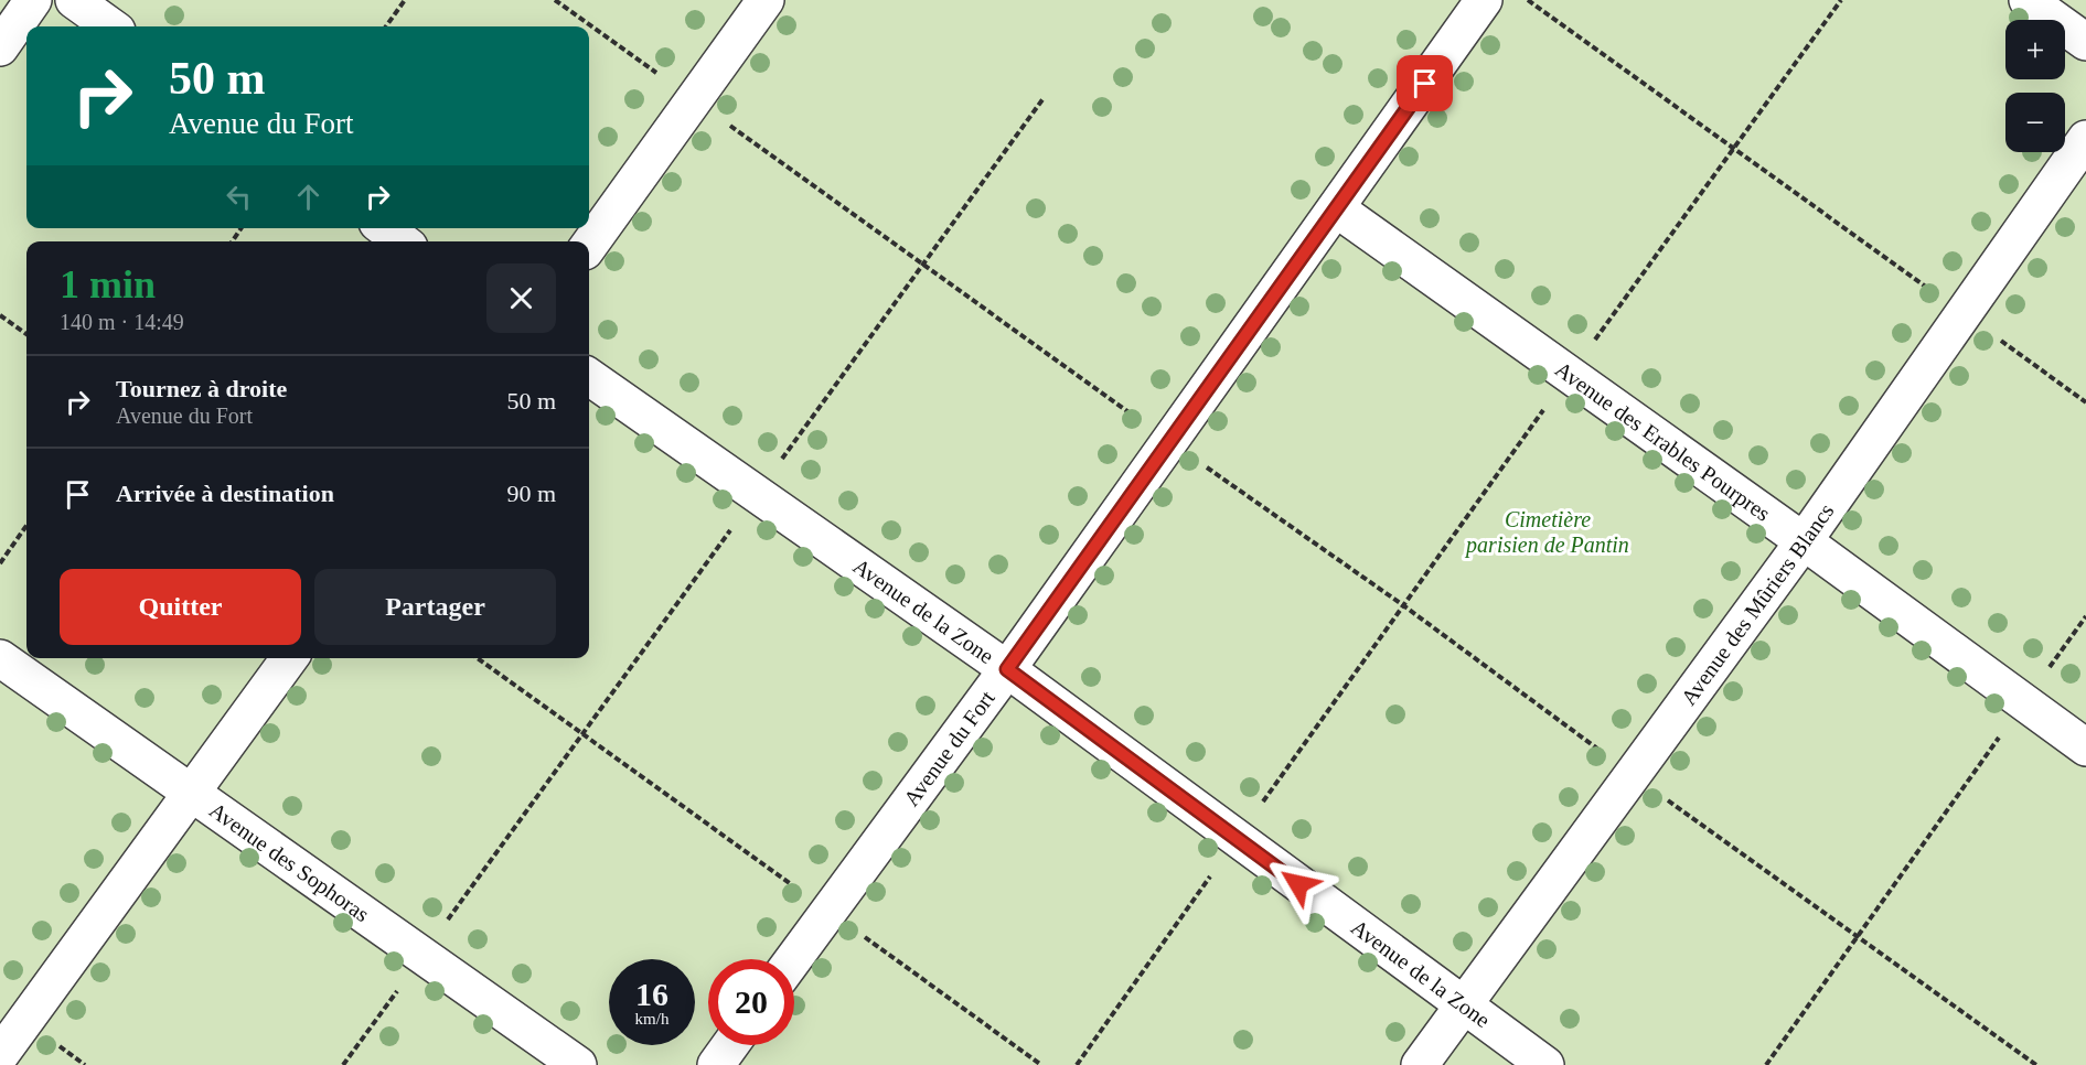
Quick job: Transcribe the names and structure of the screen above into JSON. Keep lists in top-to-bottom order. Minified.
{"streets":{"lane":["Avenue des Erables Pourpres","Avenue des Mûriers Blancs","Avenue de la Zone","Avenue du Fort","Avenue des Sophoras"]},"crossings":[["Avenue des Erables Pourpres","Avenue des Mûriers Blancs"],["Avenue des Erables Pourpres","Avenue du Fort"],["Avenue des Mûriers Blancs","Avenue de la Zone"],["Avenue de la Zone","Avenue du Fort"]],"parks":["Cimetière parisien de Pantin"],"page":{"map_buttons":["+","−"],"turn":["50 m","Avenue du Fort"],"heading":["1 min","140 m · 14:49"],"list":[{"name":"Tournez à droite","note":"Avenue du Fort","value":"50 m"},{"name":"Arrivée à destination","value":"90 m"}],"buttons":["Quitter","Partager"],"speed":"16 km/h","limit":"20"}}
